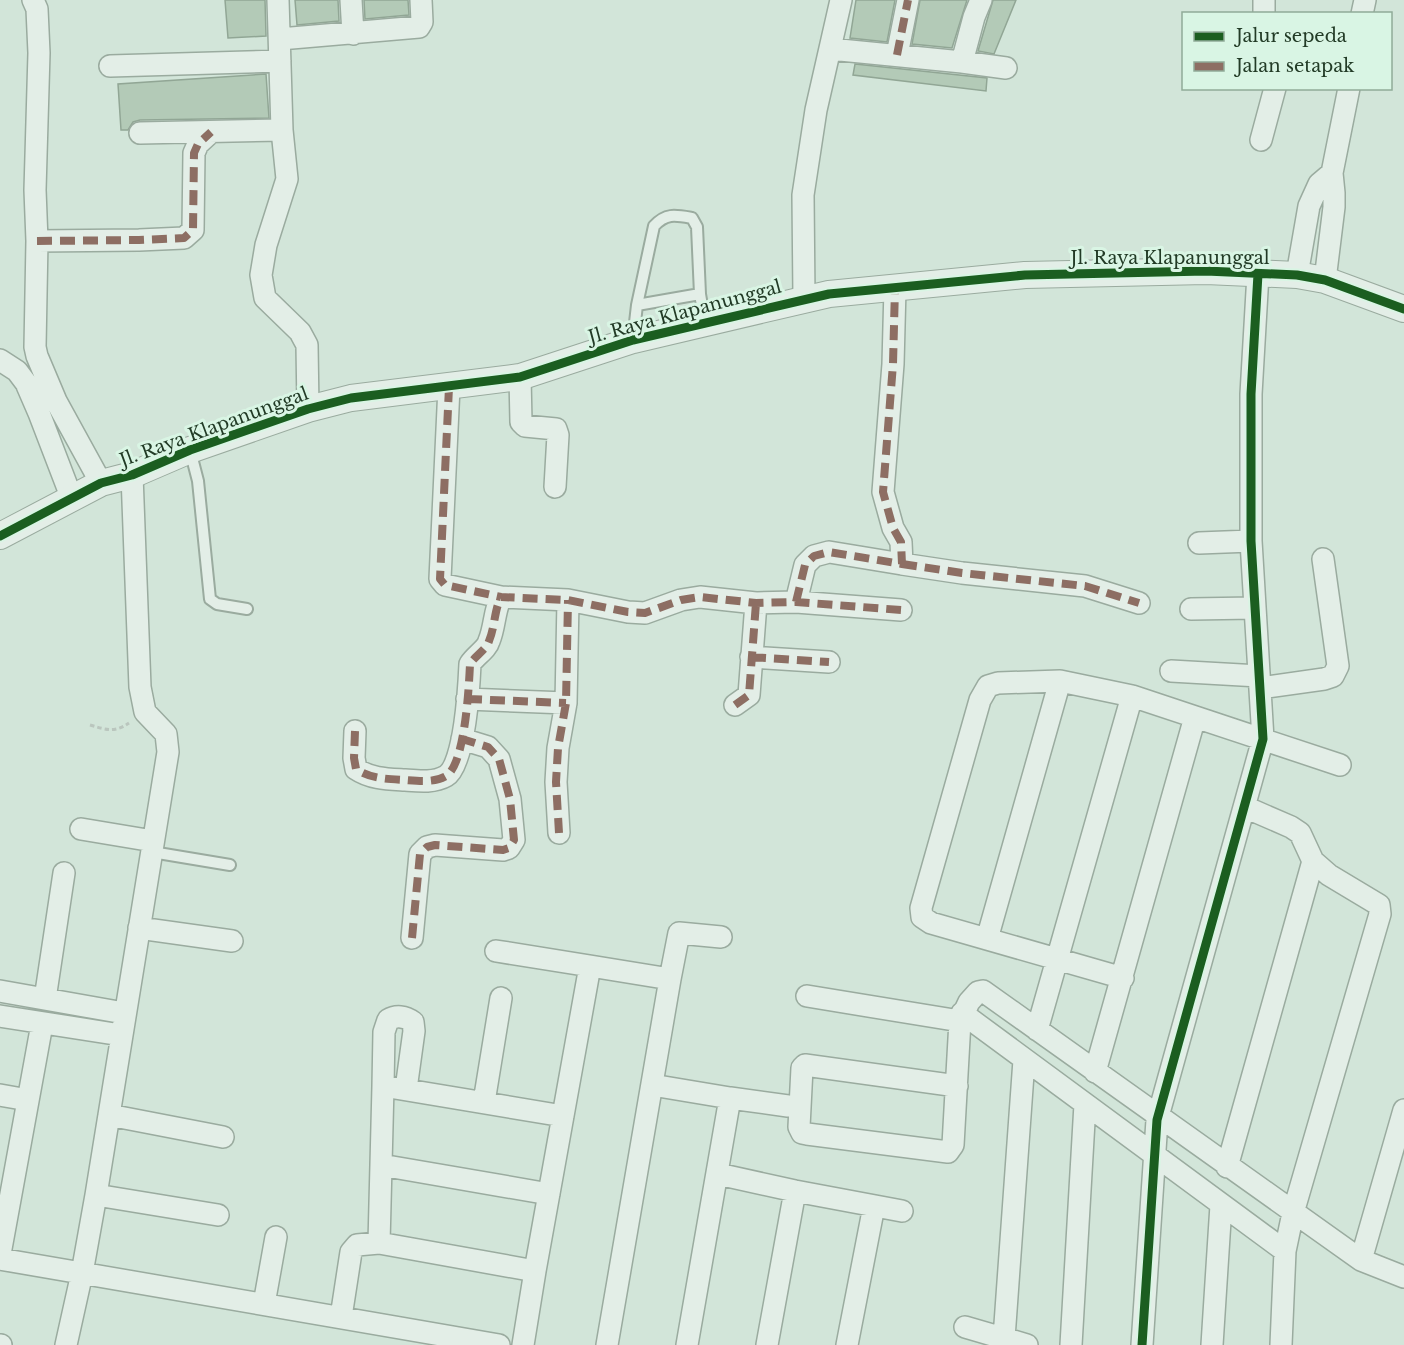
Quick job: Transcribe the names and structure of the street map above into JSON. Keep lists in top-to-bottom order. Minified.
{"streets":{"street":["Jl. Raya Klapanunggal"]},"legend":["Jalur sepeda","Jalan setapak"]}
